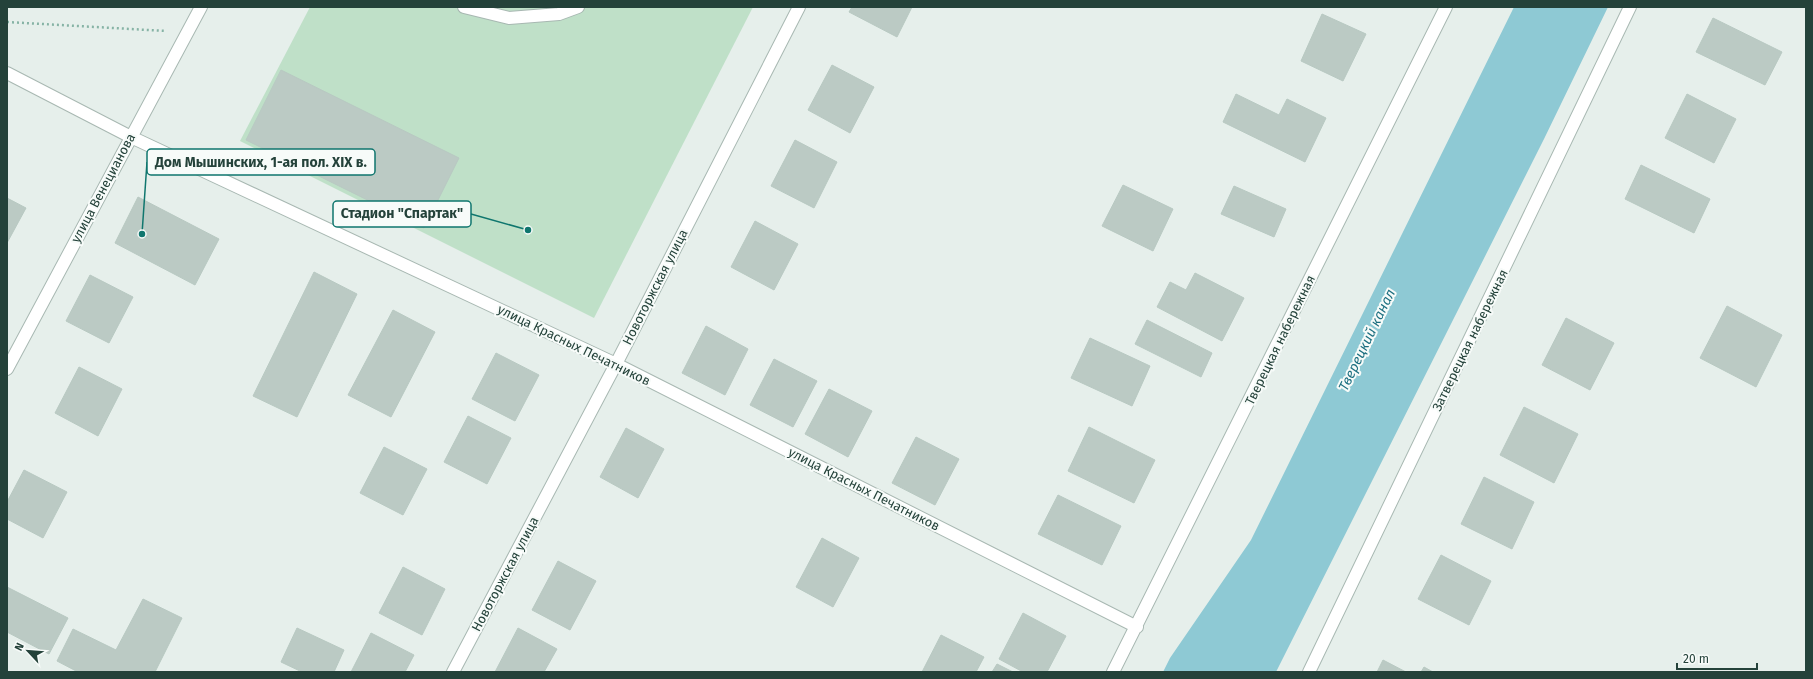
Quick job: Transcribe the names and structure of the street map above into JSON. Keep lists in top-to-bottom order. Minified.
{"streets":{"street":["улица Венецианова","Новоторжская улица","Тверецкая набережная","Затверецкая набережная","улица Красных Печатников"]},"crossings":[["улица Венецианова","улица Красных Печатников"],["Новоторжская улица","улица Красных Печатников"],["Тверецкая набережная","улица Красных Печатников"]],"water":["Тверецкий канал"],"places":["Стадион \"Спартак\"","Дом Мышинских, 1-ая пол. XIX в."],"scale_bar":"20 m","north":"top left"}
